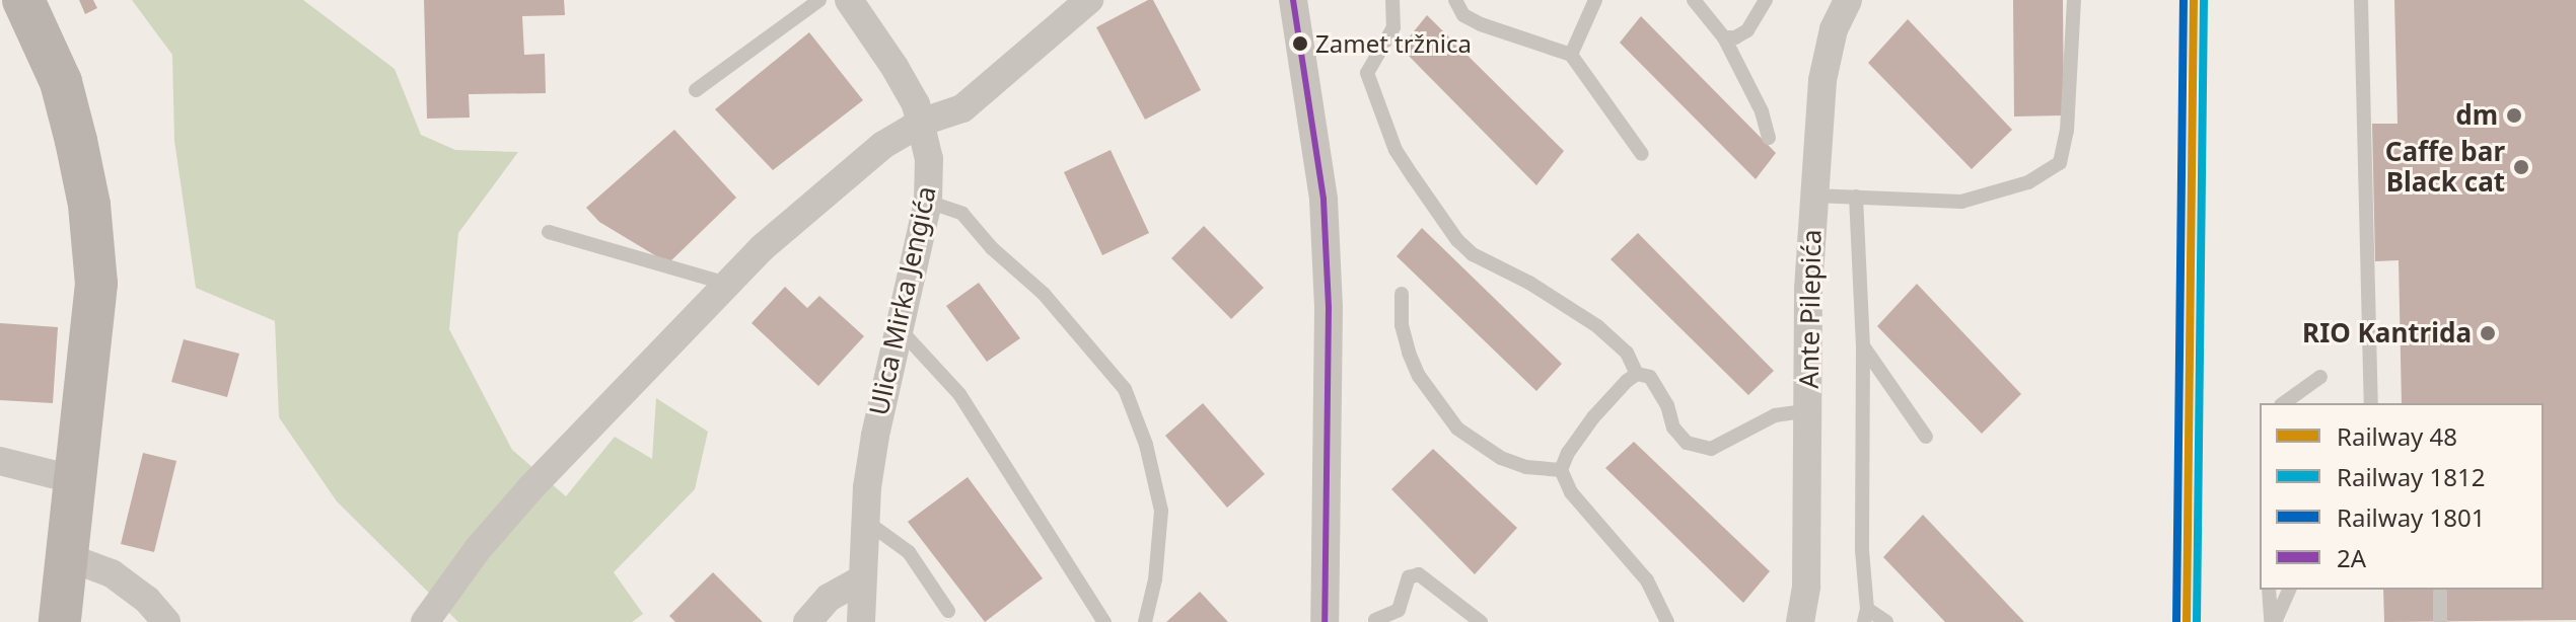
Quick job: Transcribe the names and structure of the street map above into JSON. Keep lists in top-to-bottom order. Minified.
{"streets":{"street":["Ulica Mirka Jengića","Ante Pilepića"]},"places":["Zamet tržnica","dm","Caffe bar Black cat","RIO Kantrida"],"lines":["rail line 48","rail line 1812","rail line 1801","transit line 2A"],"legend":["Railway 48","Railway 1812","Railway 1801","2A"]}
